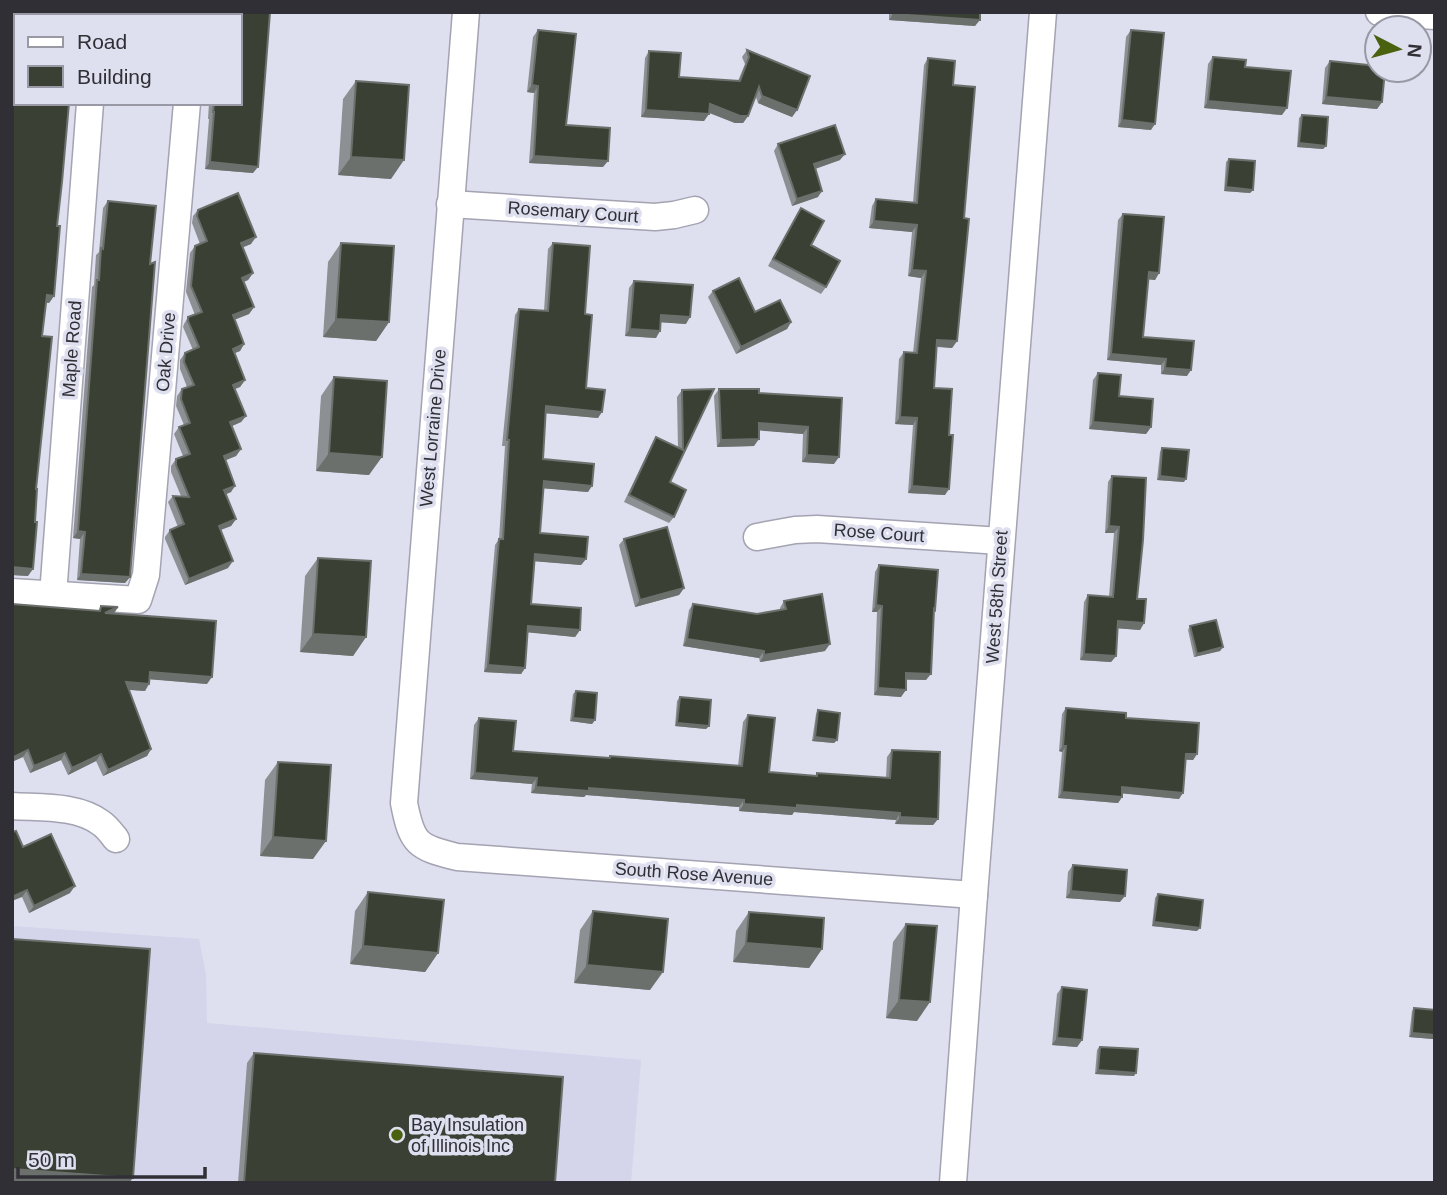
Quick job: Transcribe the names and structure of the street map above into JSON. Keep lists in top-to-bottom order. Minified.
{"streets":{"street":["Rosemary Court","Maple Road","Oak Drive","West Lorraine Drive","Rose Court","West 58th Street","South Rose Avenue"]},"crossings":[["Rosemary Court","West Lorraine Drive"],["Maple Road","Oak Drive"],["West Lorraine Drive","South Rose Avenue"],["Rose Court","West 58th Street"],["West 58th Street","South Rose Avenue"]],"places":["Bay Insulation of Illinois Inc"],"legend":["Road","Building"],"scale_bar":"50 m","north":"right"}
